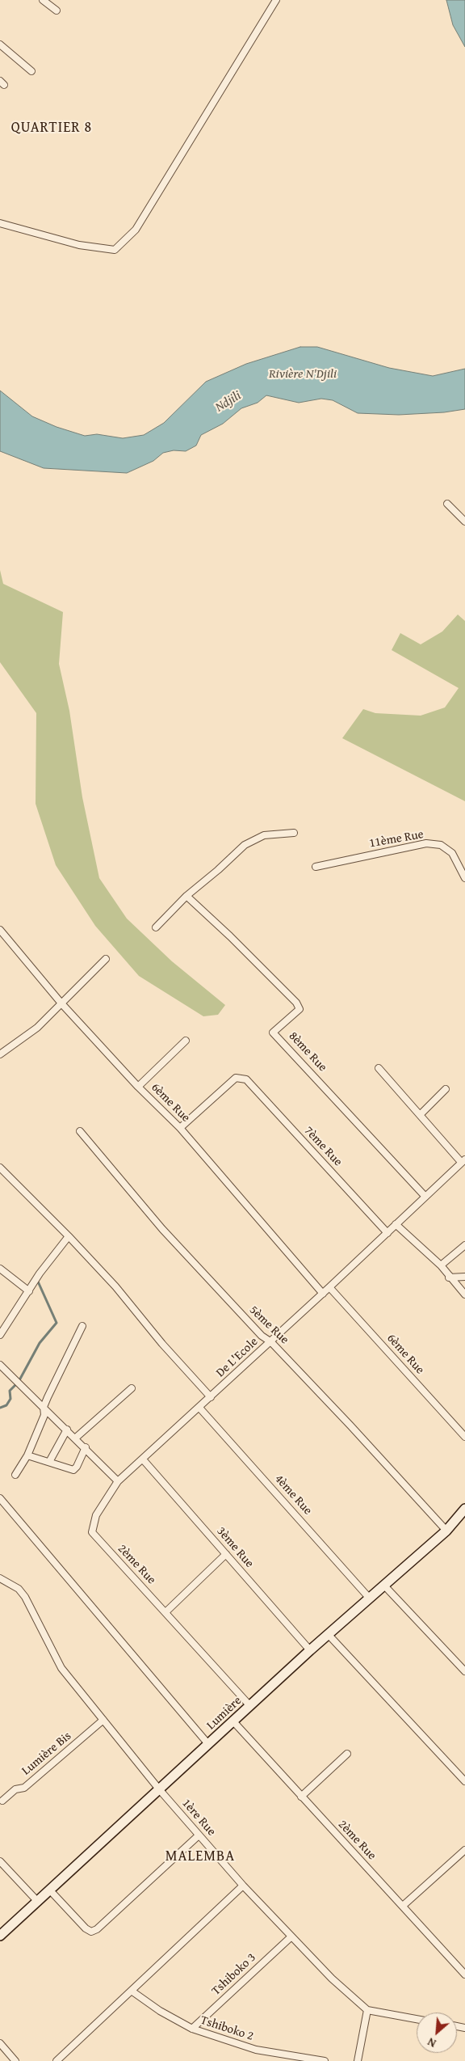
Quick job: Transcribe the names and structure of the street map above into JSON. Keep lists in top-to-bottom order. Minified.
{"streets":{"street":["11ème Rue","8ème Rue","6ème Rue","7ème Rue","5ème Rue","De L'Ecole","4ème Rue","3ème Rue","2ème Rue","Lumière","Lumière Bis","1ère Rue","Tshiboko 3","Tshiboko 2"]},"crossings":[["8ème Rue","De L'Ecole"],["6ème Rue","7ème Rue"],["6ème Rue","De L'Ecole"],["7ème Rue","De L'Ecole"],["5ème Rue","De L'Ecole"],["5ème Rue","Lumière"],["De L'Ecole","4ème Rue"],["De L'Ecole","3ème Rue"],["De L'Ecole","2ème Rue"],["4ème Rue","Lumière"],["3ème Rue","Lumière"],["2ème Rue","Lumière"],["Lumière","1ère Rue"],["Lumière Bis","1ère Rue"],["1ère Rue","Tshiboko 3"],["Tshiboko 3","Tshiboko 2"]],"districts":["QUARTIER 8","MALEMBA"],"water":["Rivière N'Djili","Ndjili"],"north":"bottom left"}
